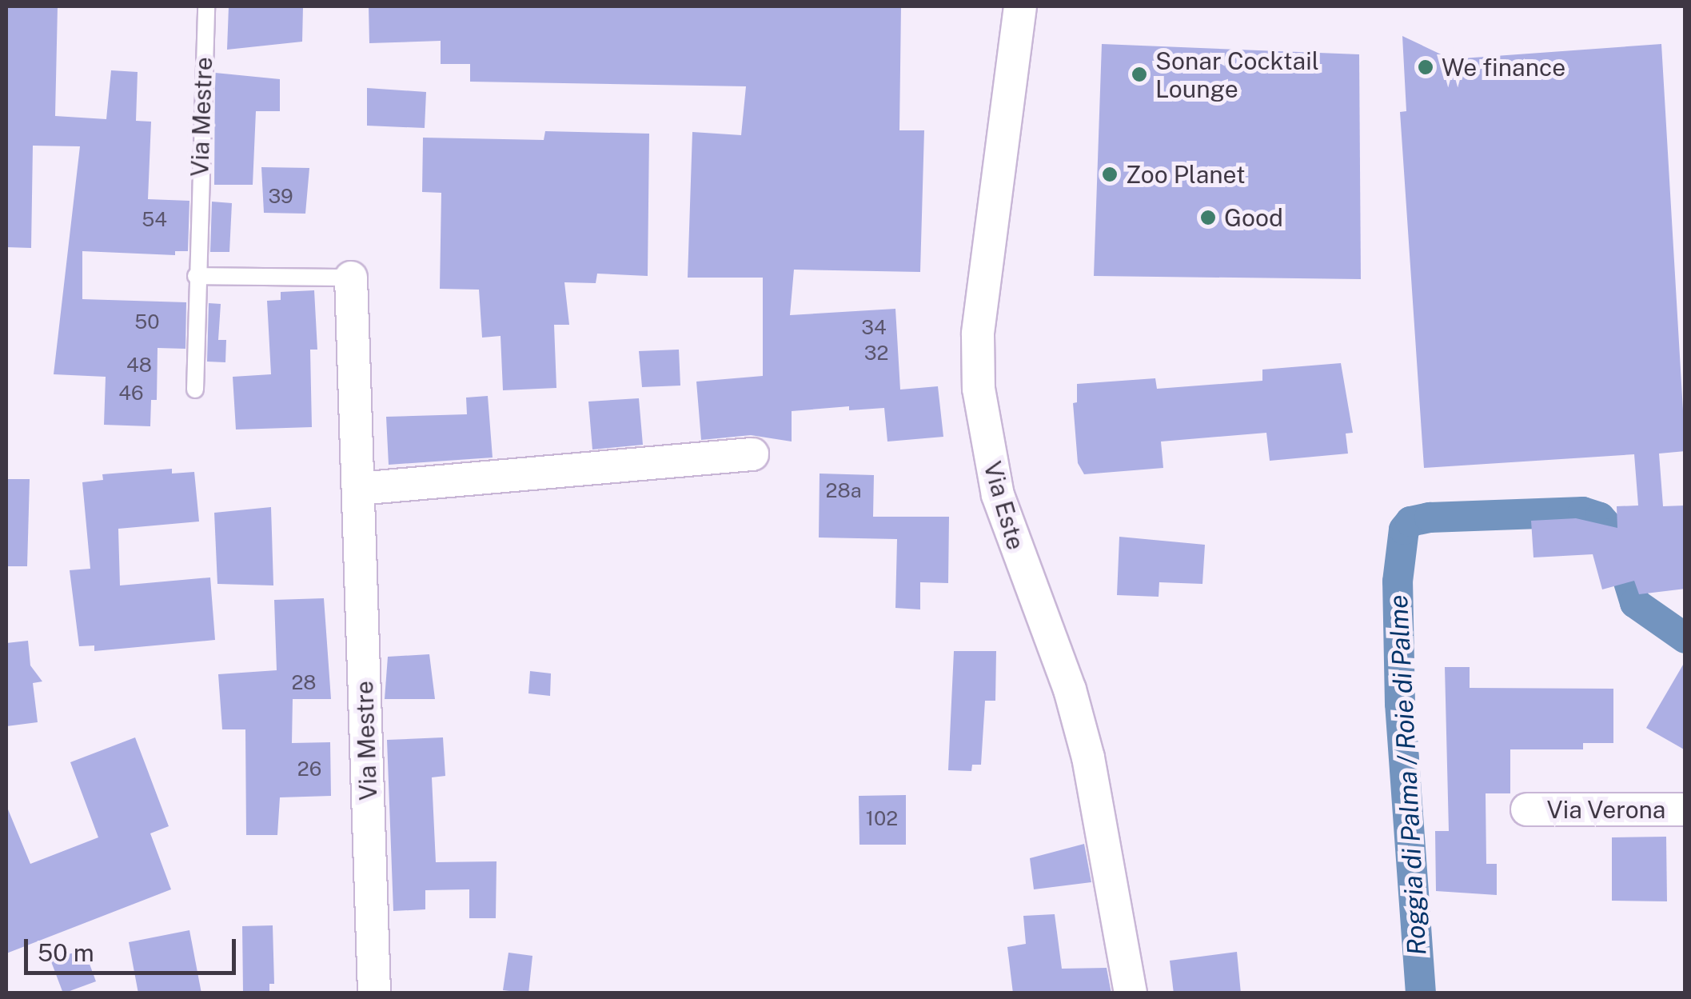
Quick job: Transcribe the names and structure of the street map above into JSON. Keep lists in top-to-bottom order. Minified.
{"streets":{"street":["Via Mestre","Via Este","Via Verona"]},"water":["Roggia di Palma / Roie di Palme"],"places":["We finance","Sonar Cocktail Lounge","Zoo Planet","Good"],"house_numbers":["39","54","50","34","32","48","46","28a","28","26","102"],"scale_bar":"50 m"}
